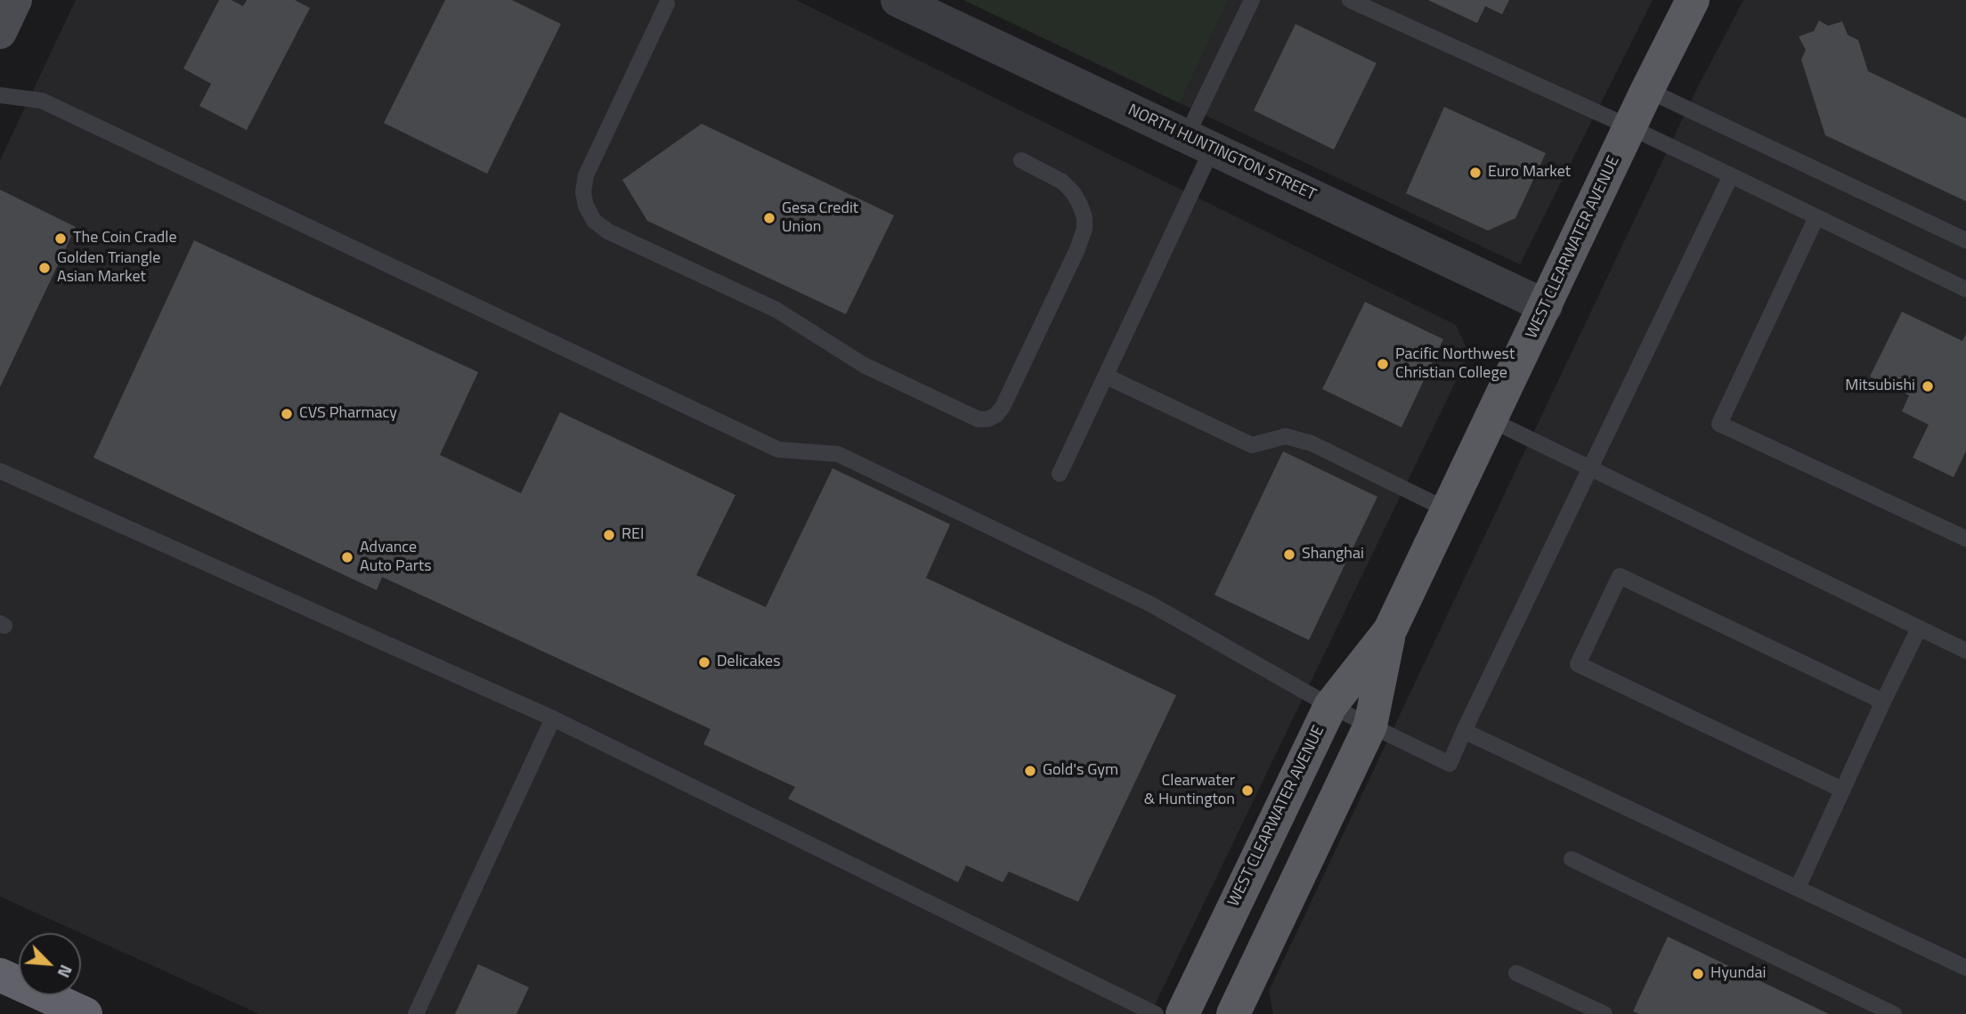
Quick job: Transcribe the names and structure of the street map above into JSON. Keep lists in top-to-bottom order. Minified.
{"streets":{"main road":["WEST CLEARWATER AVENUE"],"street":["NORTH HUNTINGTON STREET"]},"crossings":[["NORTH HUNTINGTON STREET","WEST CLEARWATER AVENUE"]],"places":["Euro Market","Gesa Credit Union","The Coin Cradle","Golden Triangle Asian Market","Pacific Northwest Christian College","Mitsubishi","CVS Pharmacy","REI","Shanghai","Advance Auto Parts","Delicakes","Gold's Gym","Clearwater & Huntington","Hyundai"],"north":"bottom right"}
